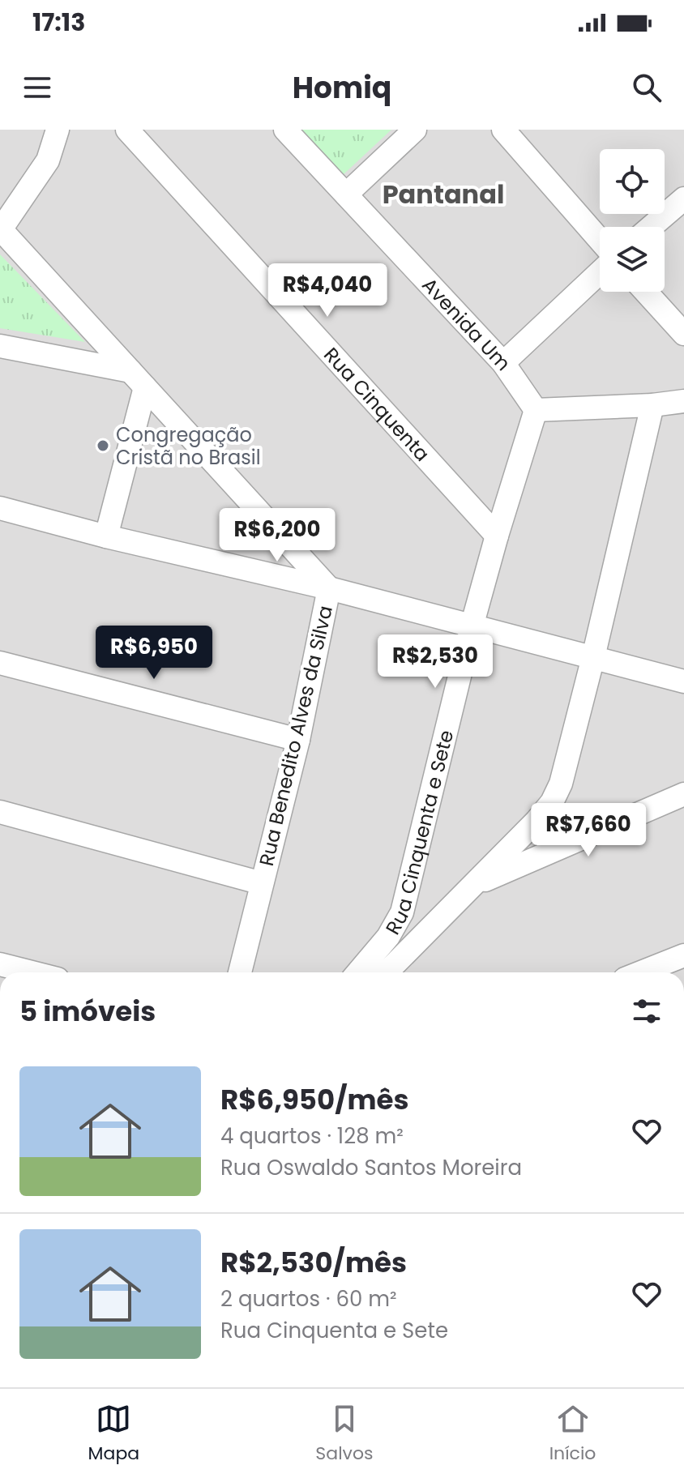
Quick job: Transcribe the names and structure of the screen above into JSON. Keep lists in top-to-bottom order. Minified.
{"streets":{"street":["Avenida Um","Rua Cinquenta","Rua Benedito Alves da Silva","Rua Cinquenta e Sete"]},"crossings":[["Avenida Um","Rua Cinquenta e Sete"],["Rua Cinquenta","Rua Cinquenta e Sete"]],"districts":["Pantanal"],"places":["Congregação Cristã no Brasil"],"page":{"status":"17:13","header":"Homiq","price":["R$4,040","R$6,200","R$6,950","R$2,530","R$7,660"],"heading":"5 imóveis","list":[{"name":"R$6,950/mês","note":"4 quartos · 128 m² · Rua Oswaldo Santos Moreira"},{"name":"R$2,530/mês","note":"2 quartos · 60 m² · Rua Cinquenta e Sete"}],"tabs":["Mapa","Salvos","Início"]}}
